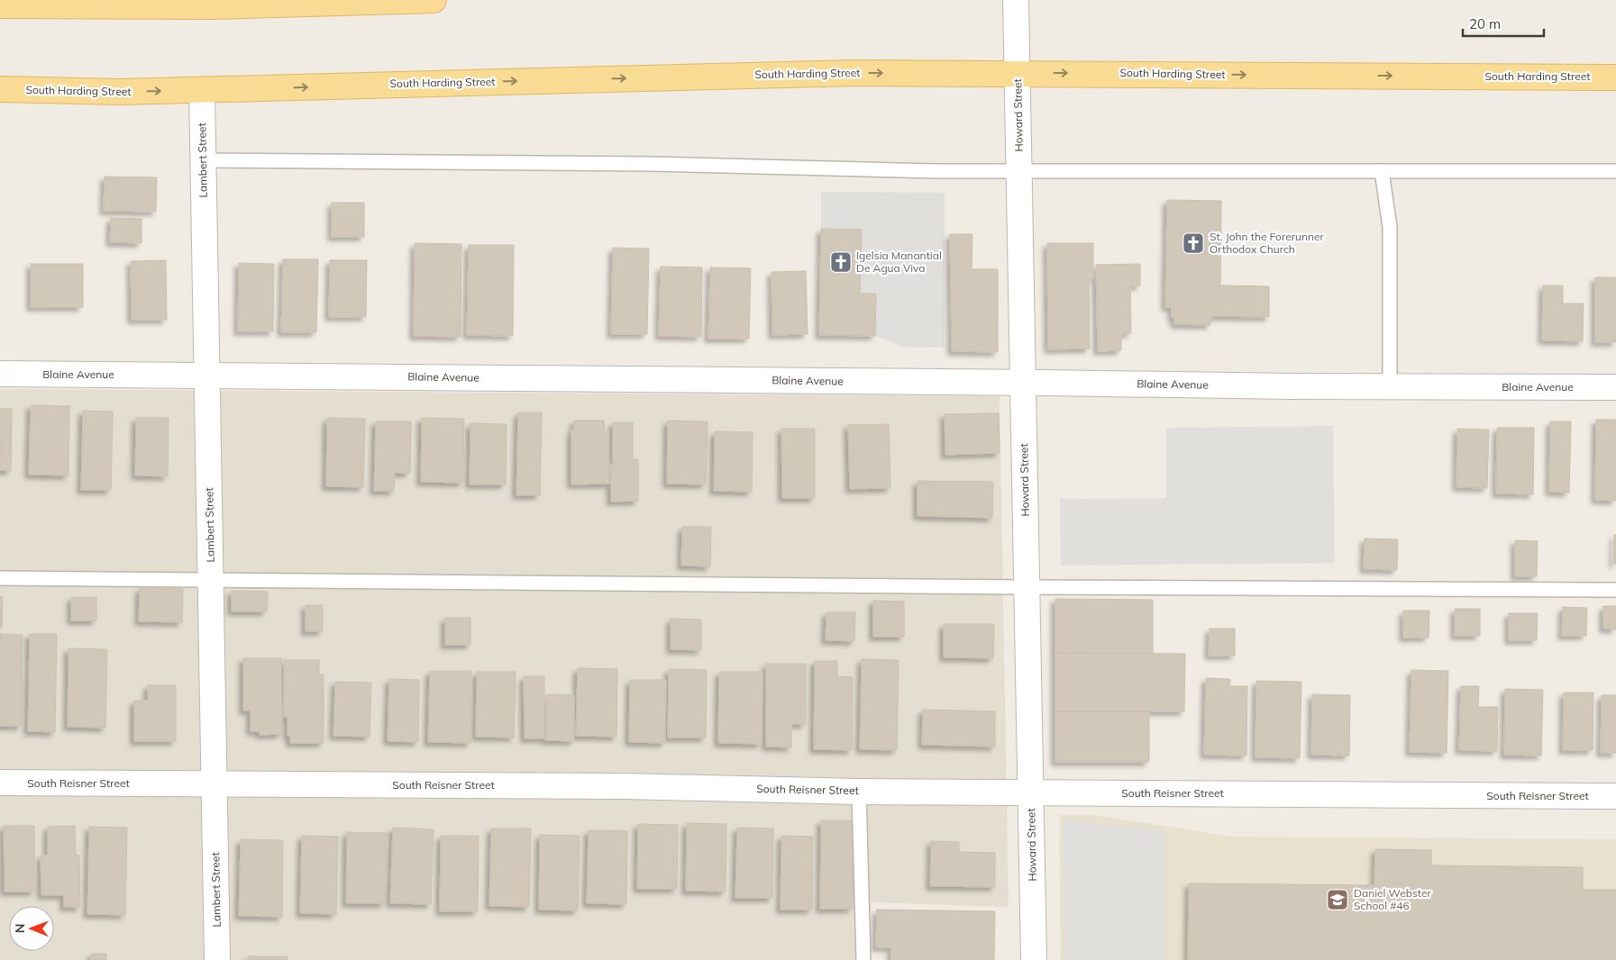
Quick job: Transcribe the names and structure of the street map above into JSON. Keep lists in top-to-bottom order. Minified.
{"streets":{"main road":["South Harding Street"],"street":["Howard Street","Lambert Street","Blaine Avenue","South Reisner Street"]},"crossings":[["South Harding Street","Howard Street"],["South Harding Street","Lambert Street"],["Howard Street","Blaine Avenue"],["Howard Street","South Reisner Street"],["Lambert Street","Blaine Avenue"],["Lambert Street","South Reisner Street"]],"one_way":["South Harding Street"],"places":{"church":["St. John the Forerunner Orthodox Church","Igelsia Manantial De Agua Viva"],"school or university":["Daniel Webster School #46"]},"scale_bar":"20 m","north":"left"}
